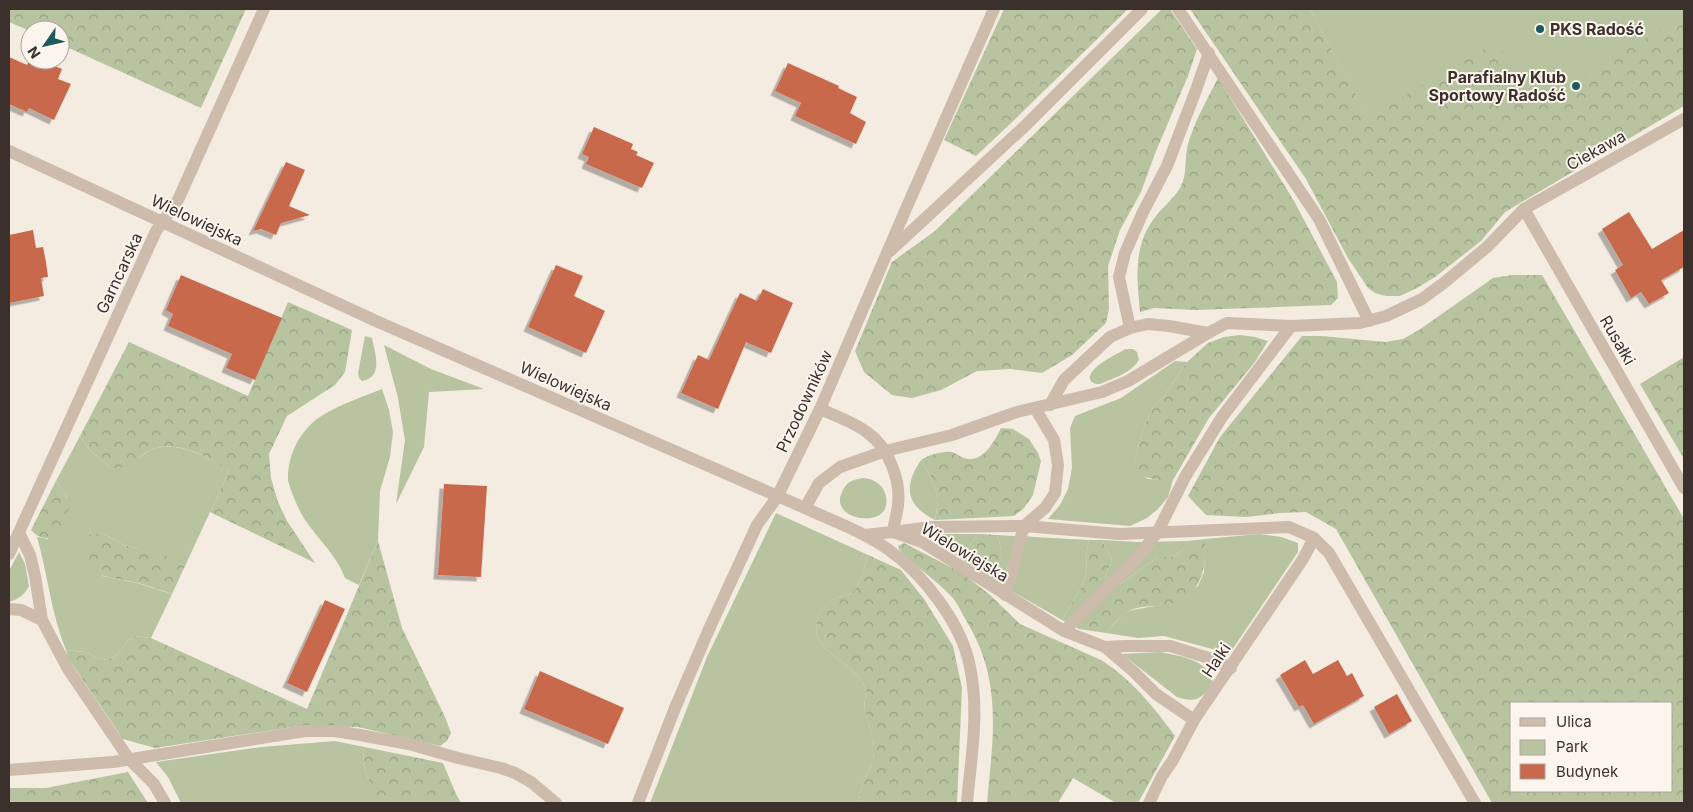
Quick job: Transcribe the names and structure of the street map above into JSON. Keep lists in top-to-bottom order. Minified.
{"streets":{"street":["Ciekawa","Wielowiejska","Garncarska","Rusałki","Przodowników","Halki"]},"crossings":[["Ciekawa","Wielowiejska"],["Ciekawa","Rusałki"],["Wielowiejska","Garncarska"],["Wielowiejska","Przodowników"],["Wielowiejska","Halki"]],"places":["PKS Radość","Parafialny Klub Sportowy Radość"],"legend":["Ulica","Park","Budynek"],"north":"bottom left"}
